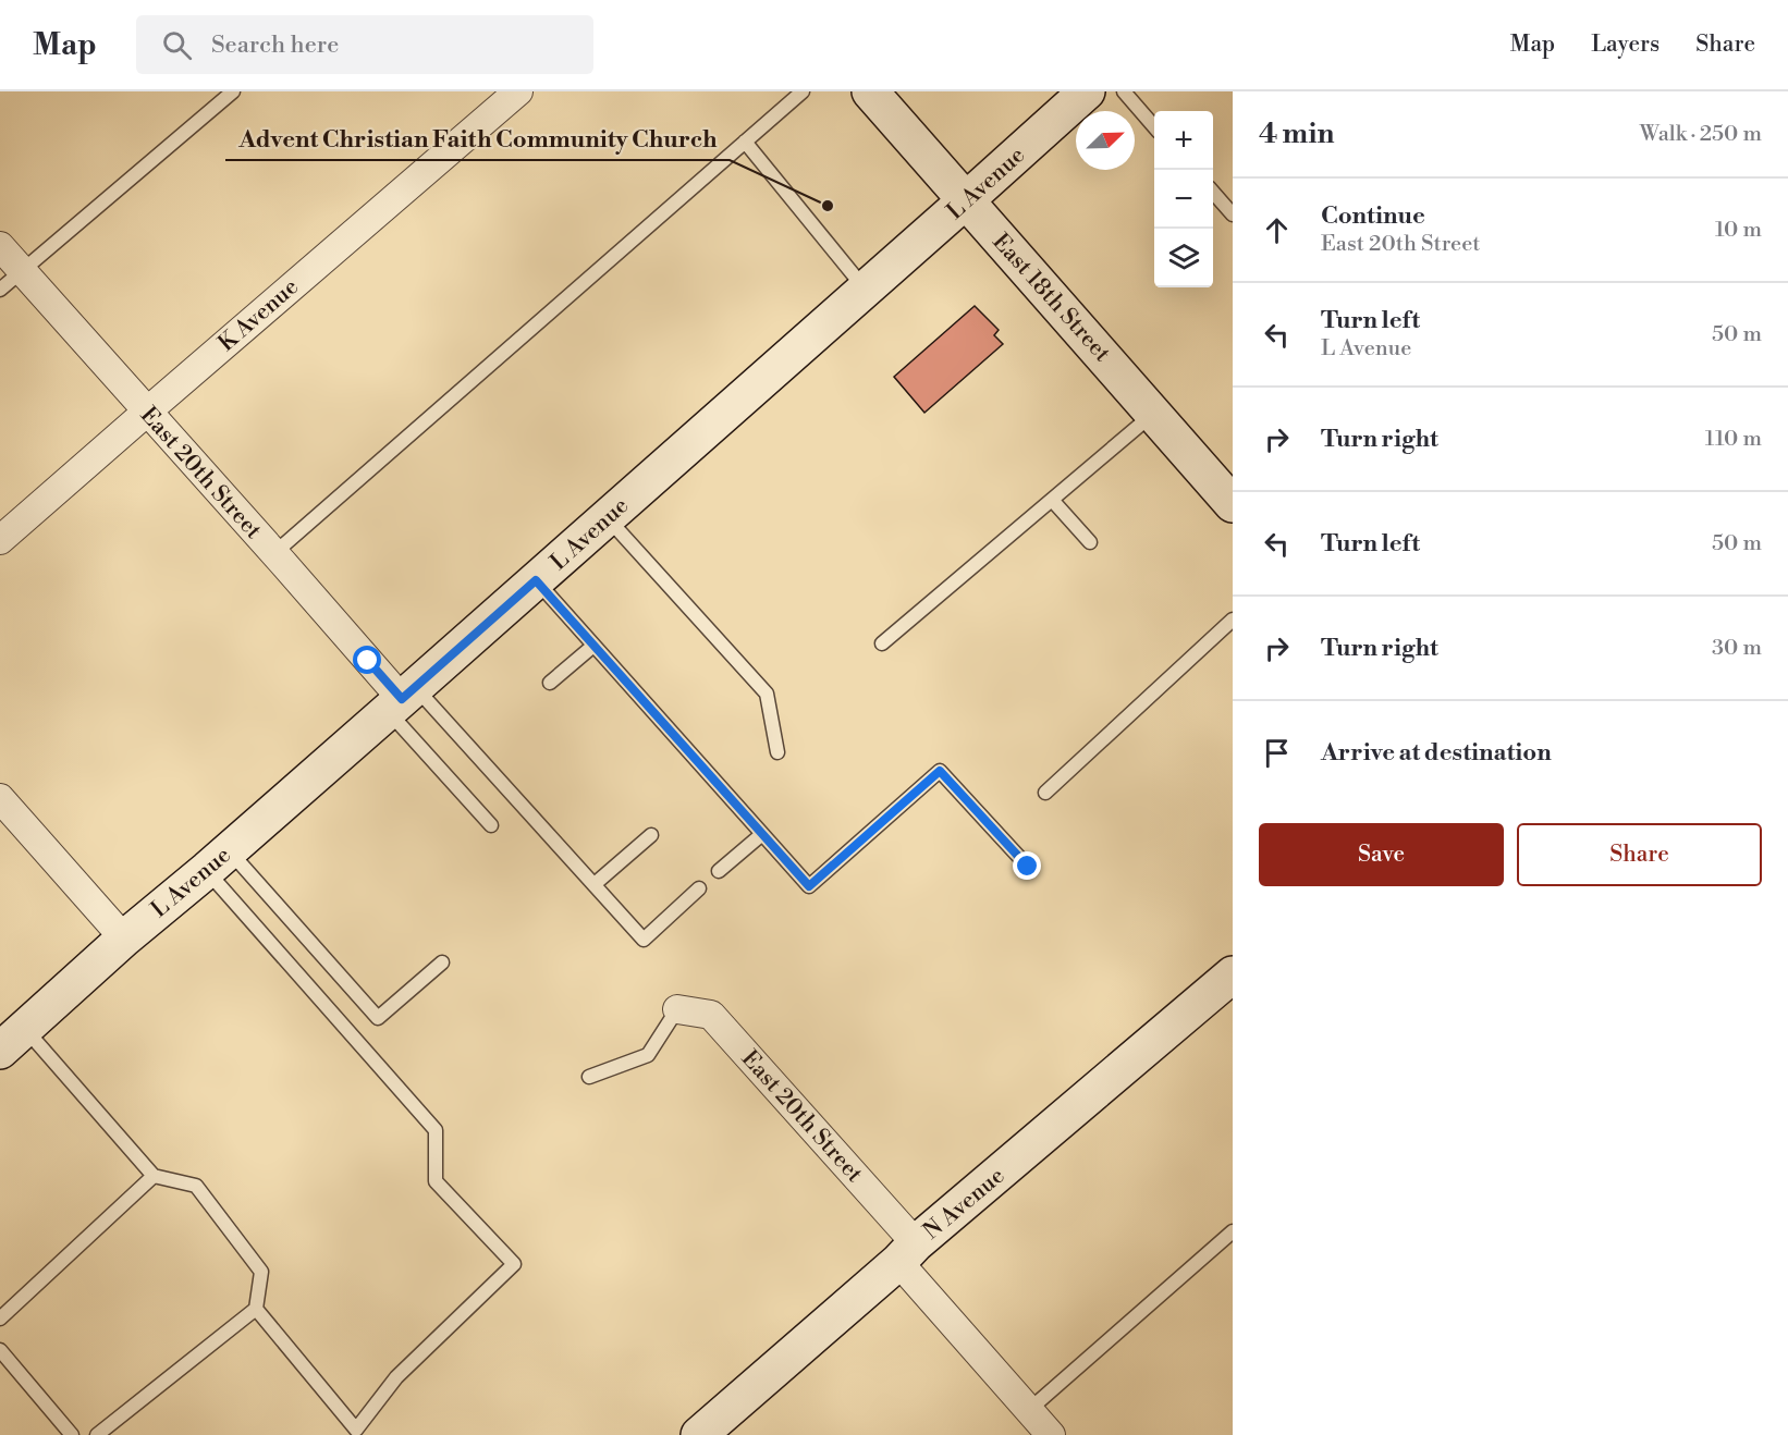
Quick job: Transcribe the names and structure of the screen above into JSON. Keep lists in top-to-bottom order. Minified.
{"streets":{"street":["L Avenue","East 18th Street","K Avenue","East 20th Street","N Avenue"]},"crossings":[["L Avenue","East 18th Street"],["L Avenue","East 20th Street"],["K Avenue","East 20th Street"],["East 20th Street","N Avenue"]],"places":["Advent Christian Faith Community Church"],"north":"top right","page":{"header":"Map","search":"Search here","nav":["Map","Layers","Share"],"heading":["4 min","Walk · 250 m"],"map_buttons":["+","−"],"list":[["Continue","East 20th Street","10 m"],["Turn left","L Avenue","50 m"],["Turn right","110 m"],["Turn left","50 m"],["Turn right","30 m"],"Arrive at destination"],"buttons":["Save","Share"]}}
